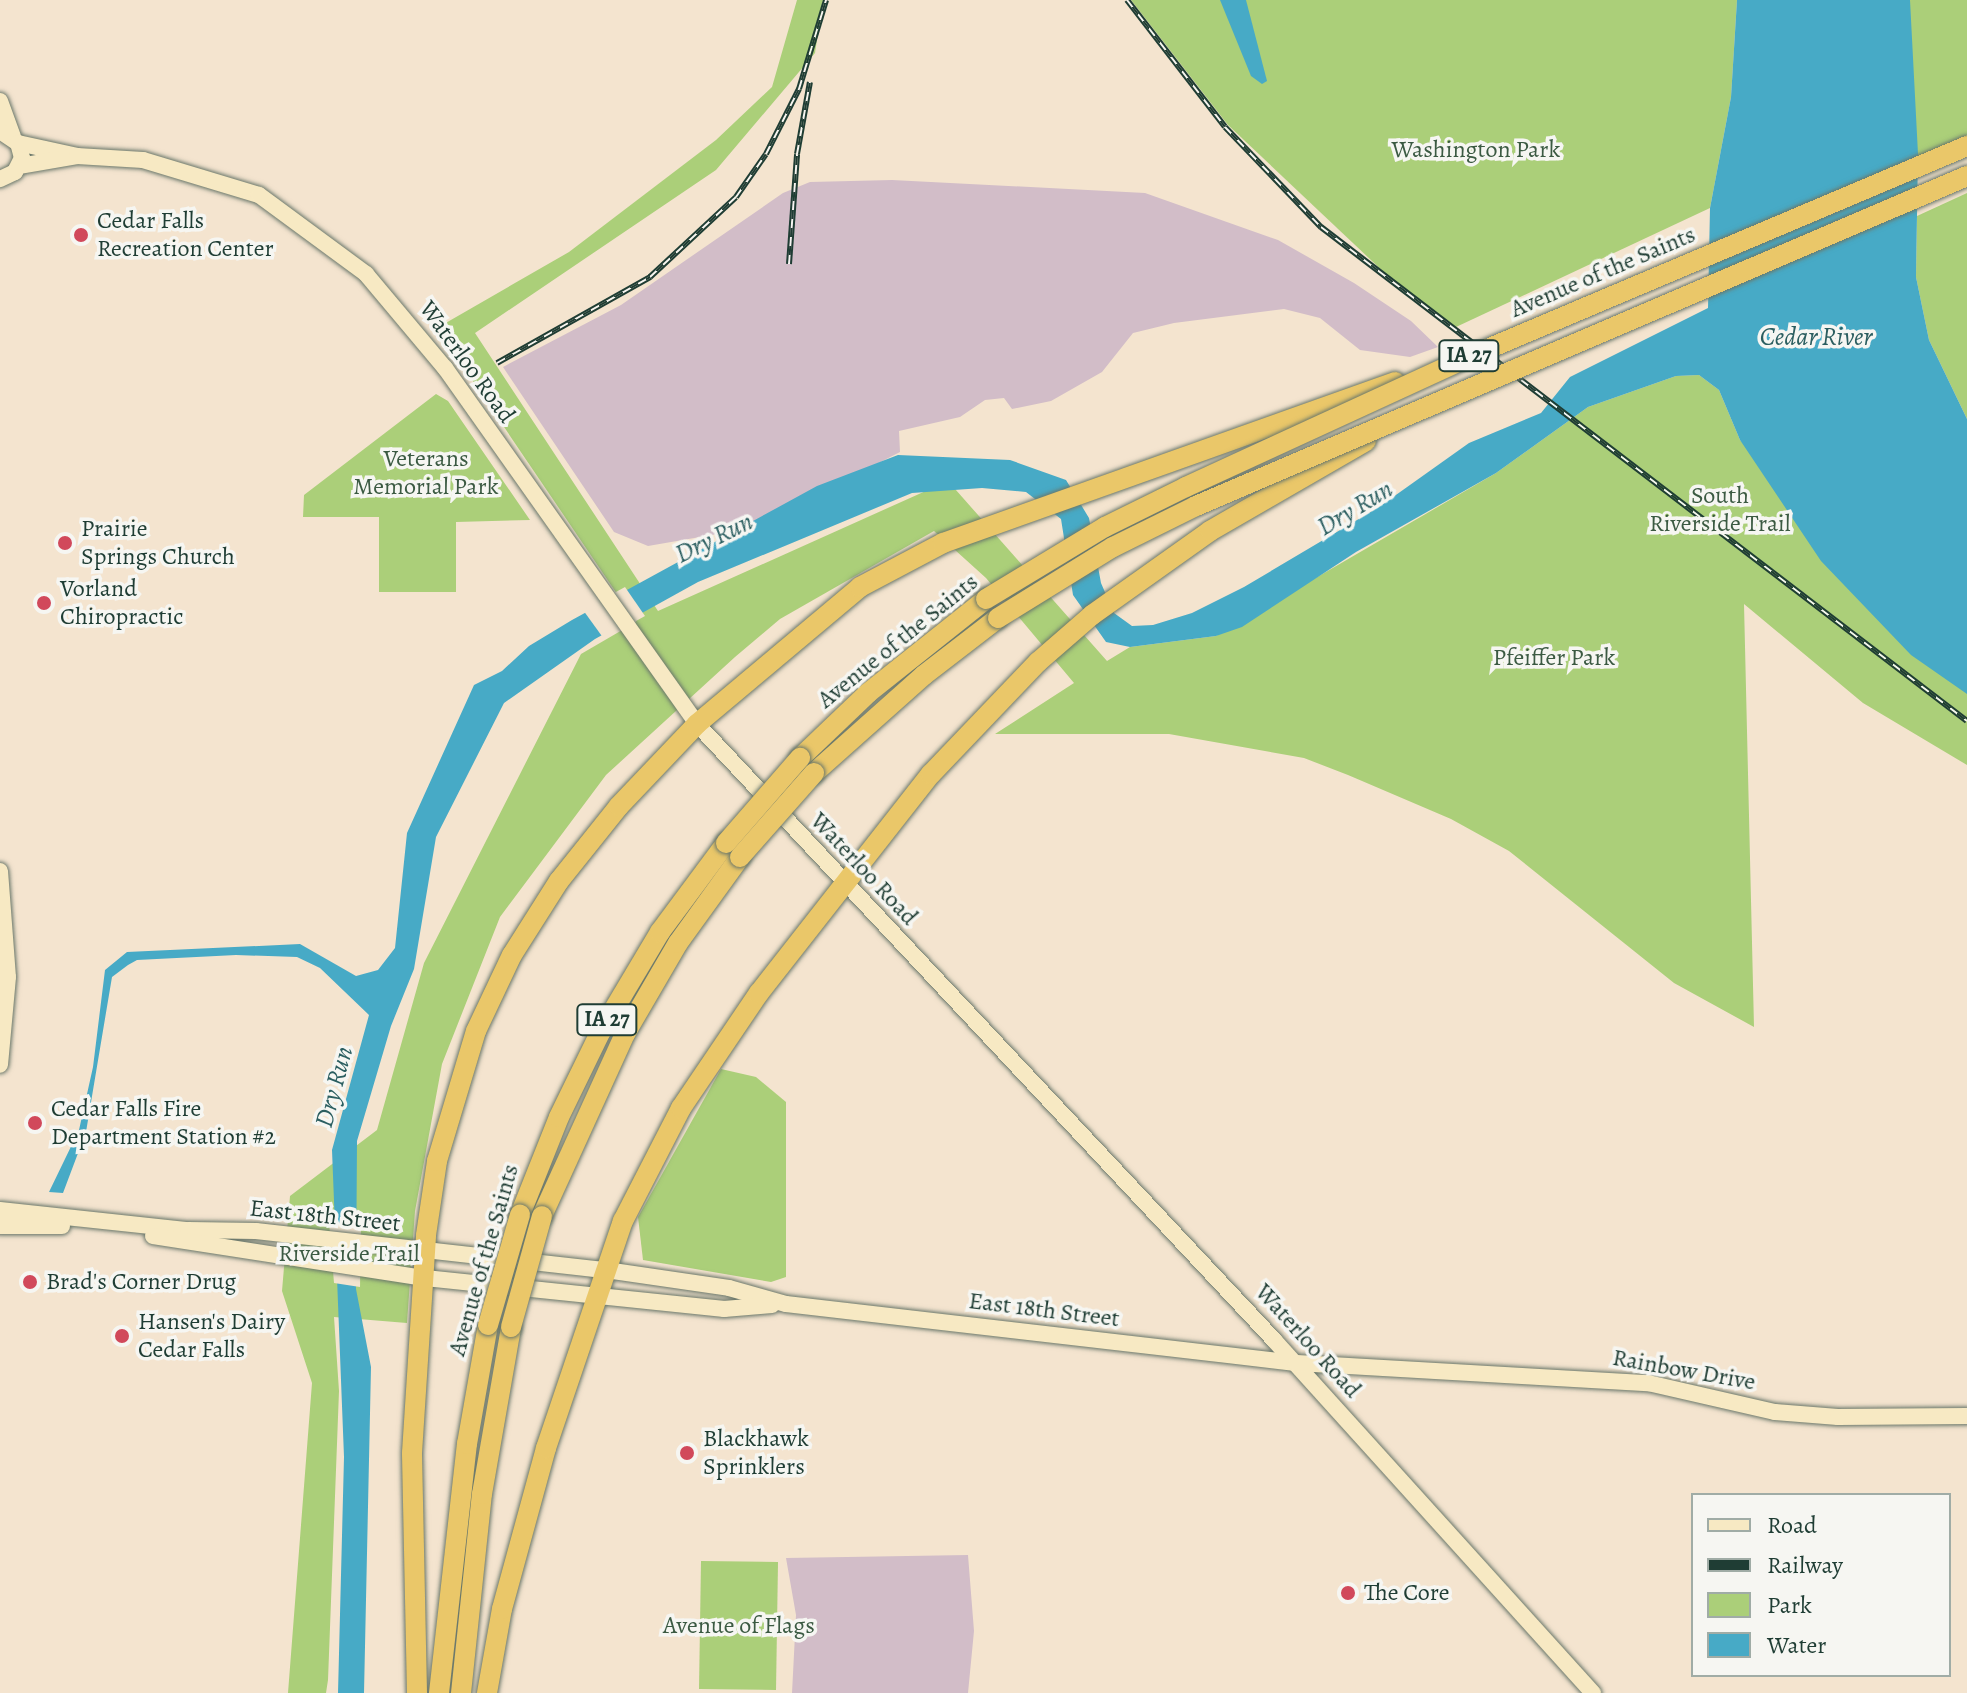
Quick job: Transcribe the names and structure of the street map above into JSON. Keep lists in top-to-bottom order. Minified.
{"streets":{"highway":["Avenue of the Saints","IA 27"],"main road":["Waterloo Road","East 18th Street","Rainbow Drive"]},"crossings":[["Waterloo Road","East 18th Street"],["Waterloo Road","Rainbow Drive"],["East 18th Street","Rainbow Drive"]],"water":["Cedar River","Dry Run"],"parks":["Washington Park","Veterans Memorial Park","South Riverside Trail","Pfeiffer Park","Riverside Trail","Avenue of Flags"],"places":["Cedar Falls Recreation Center","Prairie Springs Church","Vorland Chiropractic","Cedar Falls Fire Department Station #2","Brad's Corner Drug","Hansen's Dairy Cedar Falls","Blackhawk Sprinklers","The Core"],"legend":["Road","Railway","Park","Water"]}
